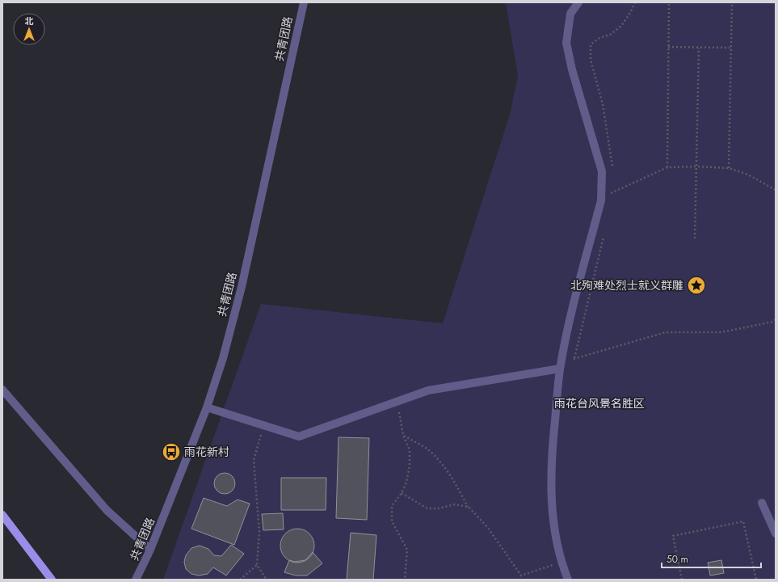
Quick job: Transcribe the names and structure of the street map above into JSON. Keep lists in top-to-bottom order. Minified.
{"streets":{"street":["共青团路"]},"parks":["雨花台风景名胜区"],"places":{"place":["北殉难处烈士就义群雕"],"bus stop":["雨花新村"]},"scale_bar":"50 m","north":"top"}
